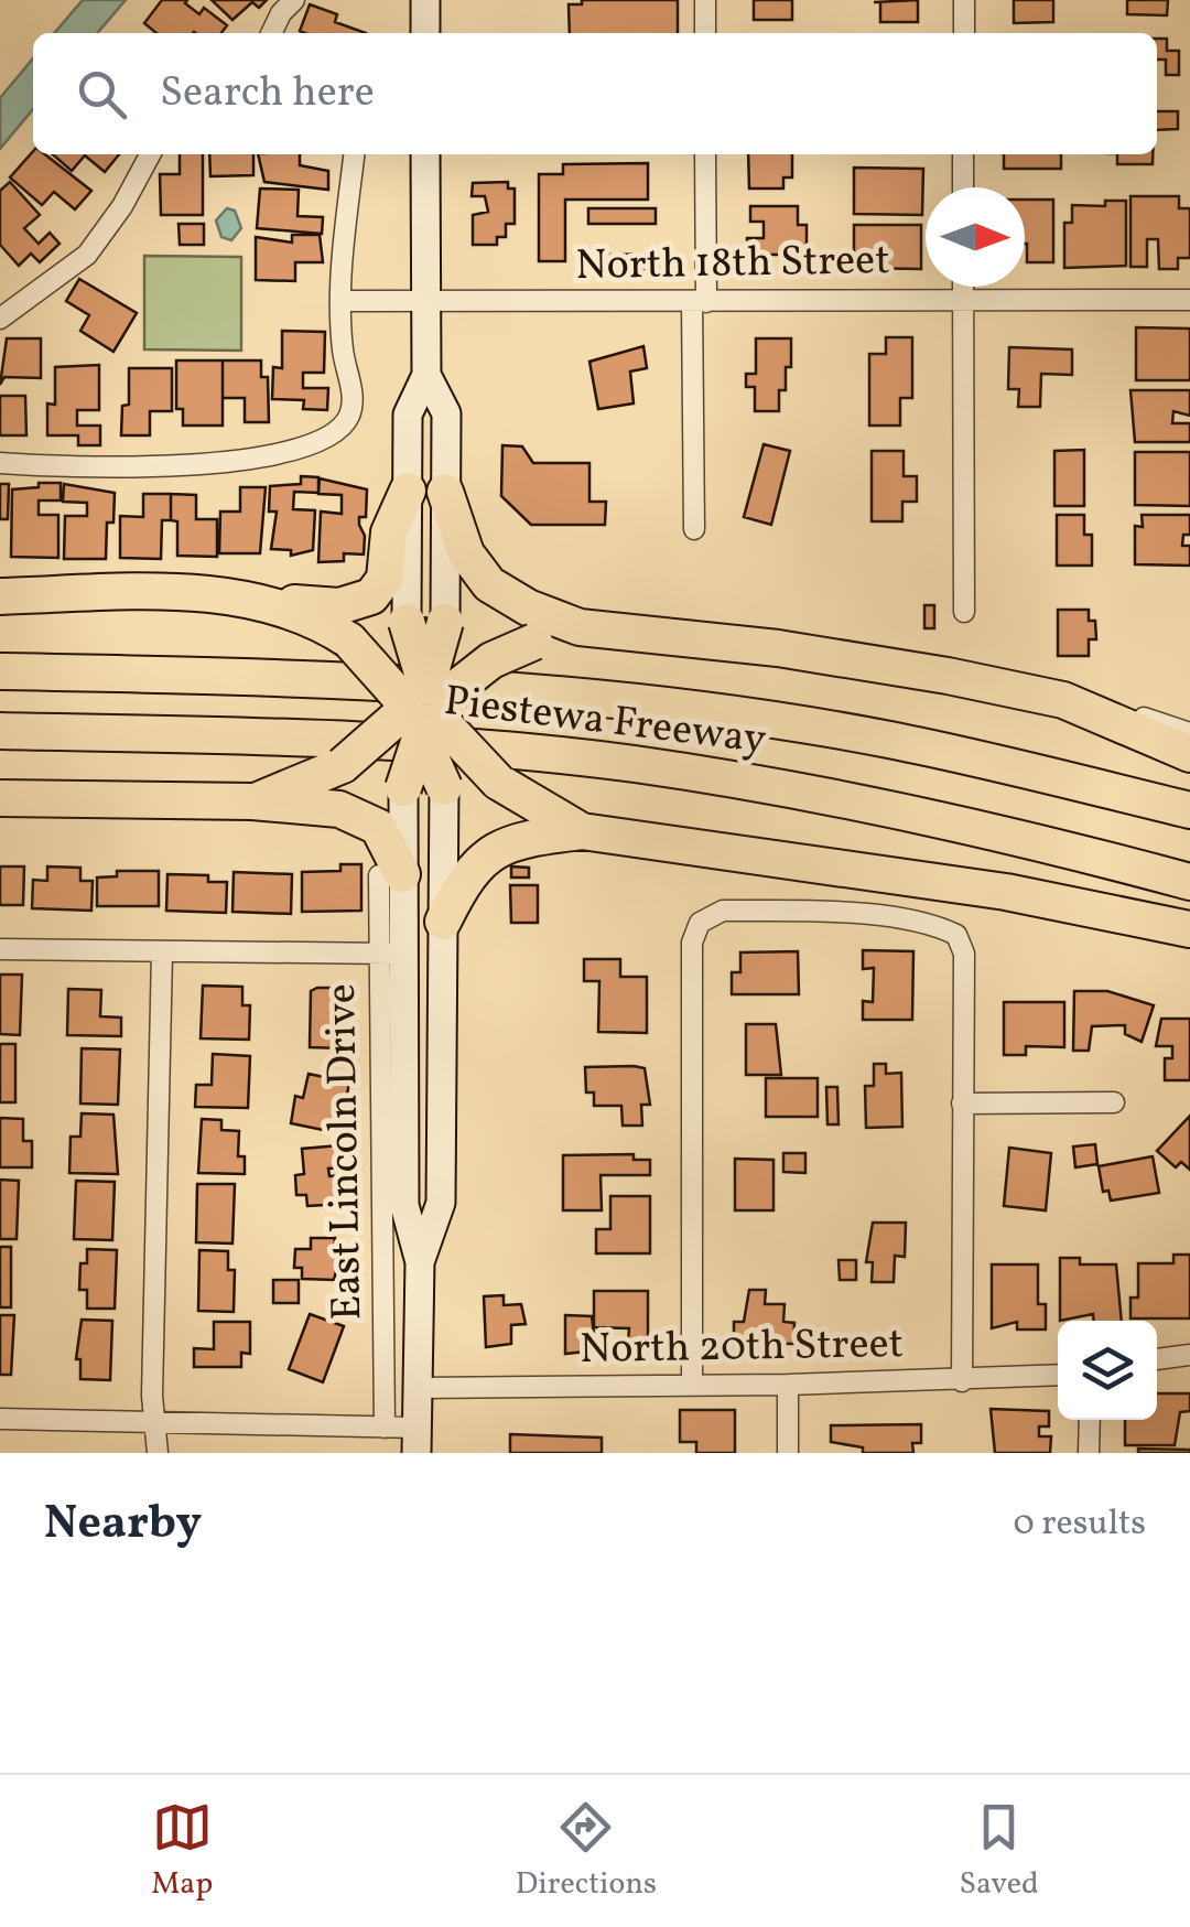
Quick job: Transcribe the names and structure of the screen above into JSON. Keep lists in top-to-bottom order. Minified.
{"streets":{"highway":["Piestewa Freeway"],"street":["North 18th Street","East Lincoln Drive","North 20th Street"]},"north":"right","page":{"search":"Search here","heading":["Nearby","0 results"],"nav":["Map","Directions","Saved"]}}
